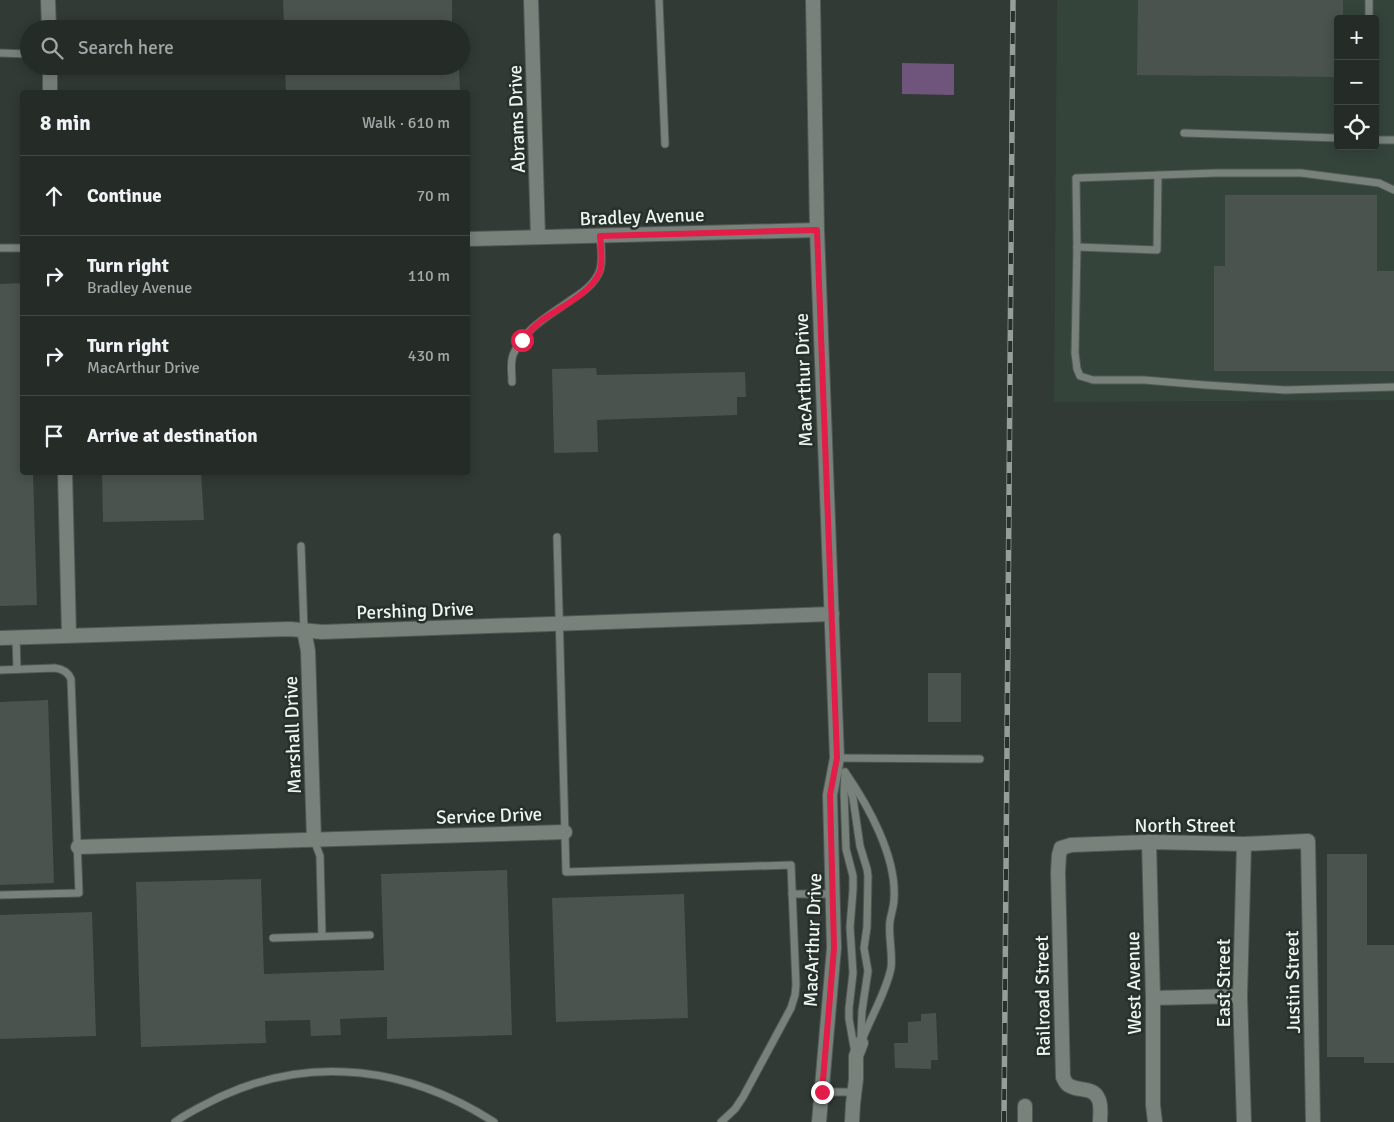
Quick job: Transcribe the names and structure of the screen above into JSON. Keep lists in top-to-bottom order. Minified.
{"streets":{"street":["Abrams Drive","Bradley Avenue","MacArthur Drive","Pershing Drive","Marshall Drive","Service Drive","North Street","Justin Street","West Avenue","East Street","Railroad Street"]},"crossings":[["Abrams Drive","Bradley Avenue"],["Bradley Avenue","MacArthur Drive"],["MacArthur Drive","Pershing Drive"],["Pershing Drive","Marshall Drive"],["Marshall Drive","Service Drive"],["North Street","Justin Street"],["North Street","West Avenue"],["North Street","East Street"],["North Street","Railroad Street"]],"page":{"map_buttons":["+","−"],"search":"Search here","heading":["8 min","Walk · 610 m"],"list":[["Continue","70 m"],["Turn right","Bradley Avenue","110 m"],["Turn right","MacArthur Drive","430 m"],"Arrive at destination"]}}
